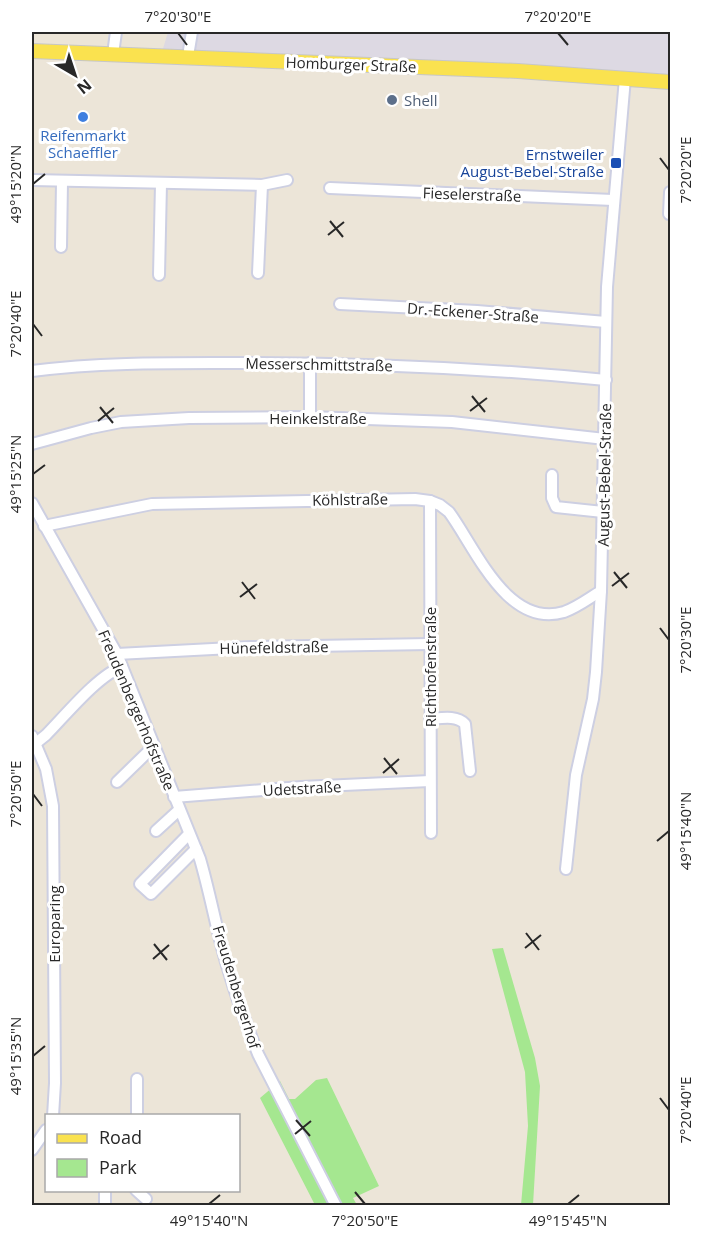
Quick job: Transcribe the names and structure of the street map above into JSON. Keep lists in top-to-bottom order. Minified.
{"streets":{"main road":["Homburger Straße"],"street":["Fieselerstraße","Dr.-Eckener-Straße","Messerschmittstraße","Heinkelstraße","August-Bebel-Straße","Köhlstraße","Hünefeldstraße","Richthofenstraße","Freudenbergerhofstraße","Udetstraße","Europaring","Freudenbergerhof"]},"crossings":[["Homburger Straße","August-Bebel-Straße"],["Fieselerstraße","August-Bebel-Straße"],["Dr.-Eckener-Straße","August-Bebel-Straße"],["Messerschmittstraße","August-Bebel-Straße"],["Heinkelstraße","August-Bebel-Straße"],["Köhlstraße","Richthofenstraße"],["Köhlstraße","Freudenbergerhofstraße"],["Hünefeldstraße","Richthofenstraße"],["Hünefeldstraße","Freudenbergerhofstraße"],["Richthofenstraße","Udetstraße"],["Freudenbergerhofstraße","Udetstraße"],["Freudenbergerhofstraße","Freudenbergerhof"]],"places":{"other":["Shell","Reifenmarkt Schaeffler"],"transit":["Ernstweiler August-Bebel-Straße"]},"legend":["Road","Park"],"north":"bottom right","coordinates":["7°20'30\"E","7°20'20\"E","49°15'20\"N","7°20'40\"E","49°15'25\"N","7°20'50\"E","49°15'40\"N","49°15'35\"N","49°15'45\"N"]}
